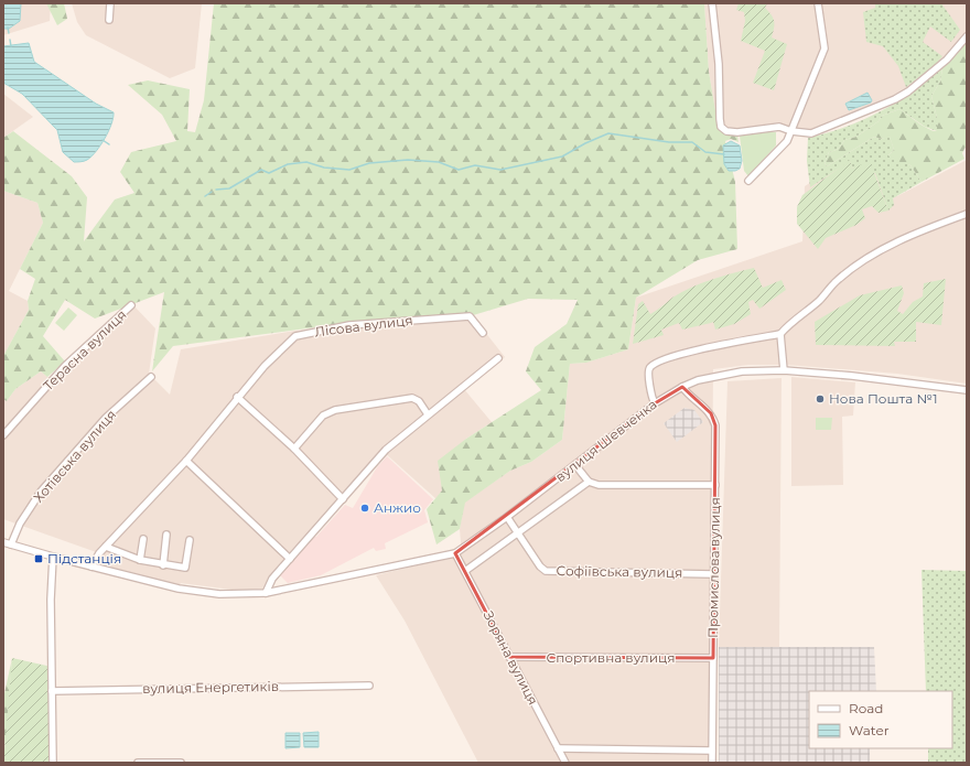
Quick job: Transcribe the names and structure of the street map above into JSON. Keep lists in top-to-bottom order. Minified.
{"streets":{"street":["Лісова вулиця","Терасна вулиця","вулиця Шевченка","Хотівська вулиця","Промислова вулиця","Софіївська вулиця","Зоряна вулиця","Спортивна вулиця","вулиця Енергетиків"]},"crossings":[["Лісова вулиця","вулиця Шевченка"],["вулиця Шевченка","Хотівська вулиця"],["вулиця Шевченка","Промислова вулиця"],["вулиця Шевченка","Зоряна вулиця"],["Промислова вулиця","Софіївська вулиця"],["Промислова вулиця","Спортивна вулиця"],["Зоряна вулиця","Спортивна вулиця"]],"places":{"other":["Нова Пошта №1","Анжио"],"transit":["Підстанція"]},"legend":["Road","Water"]}
